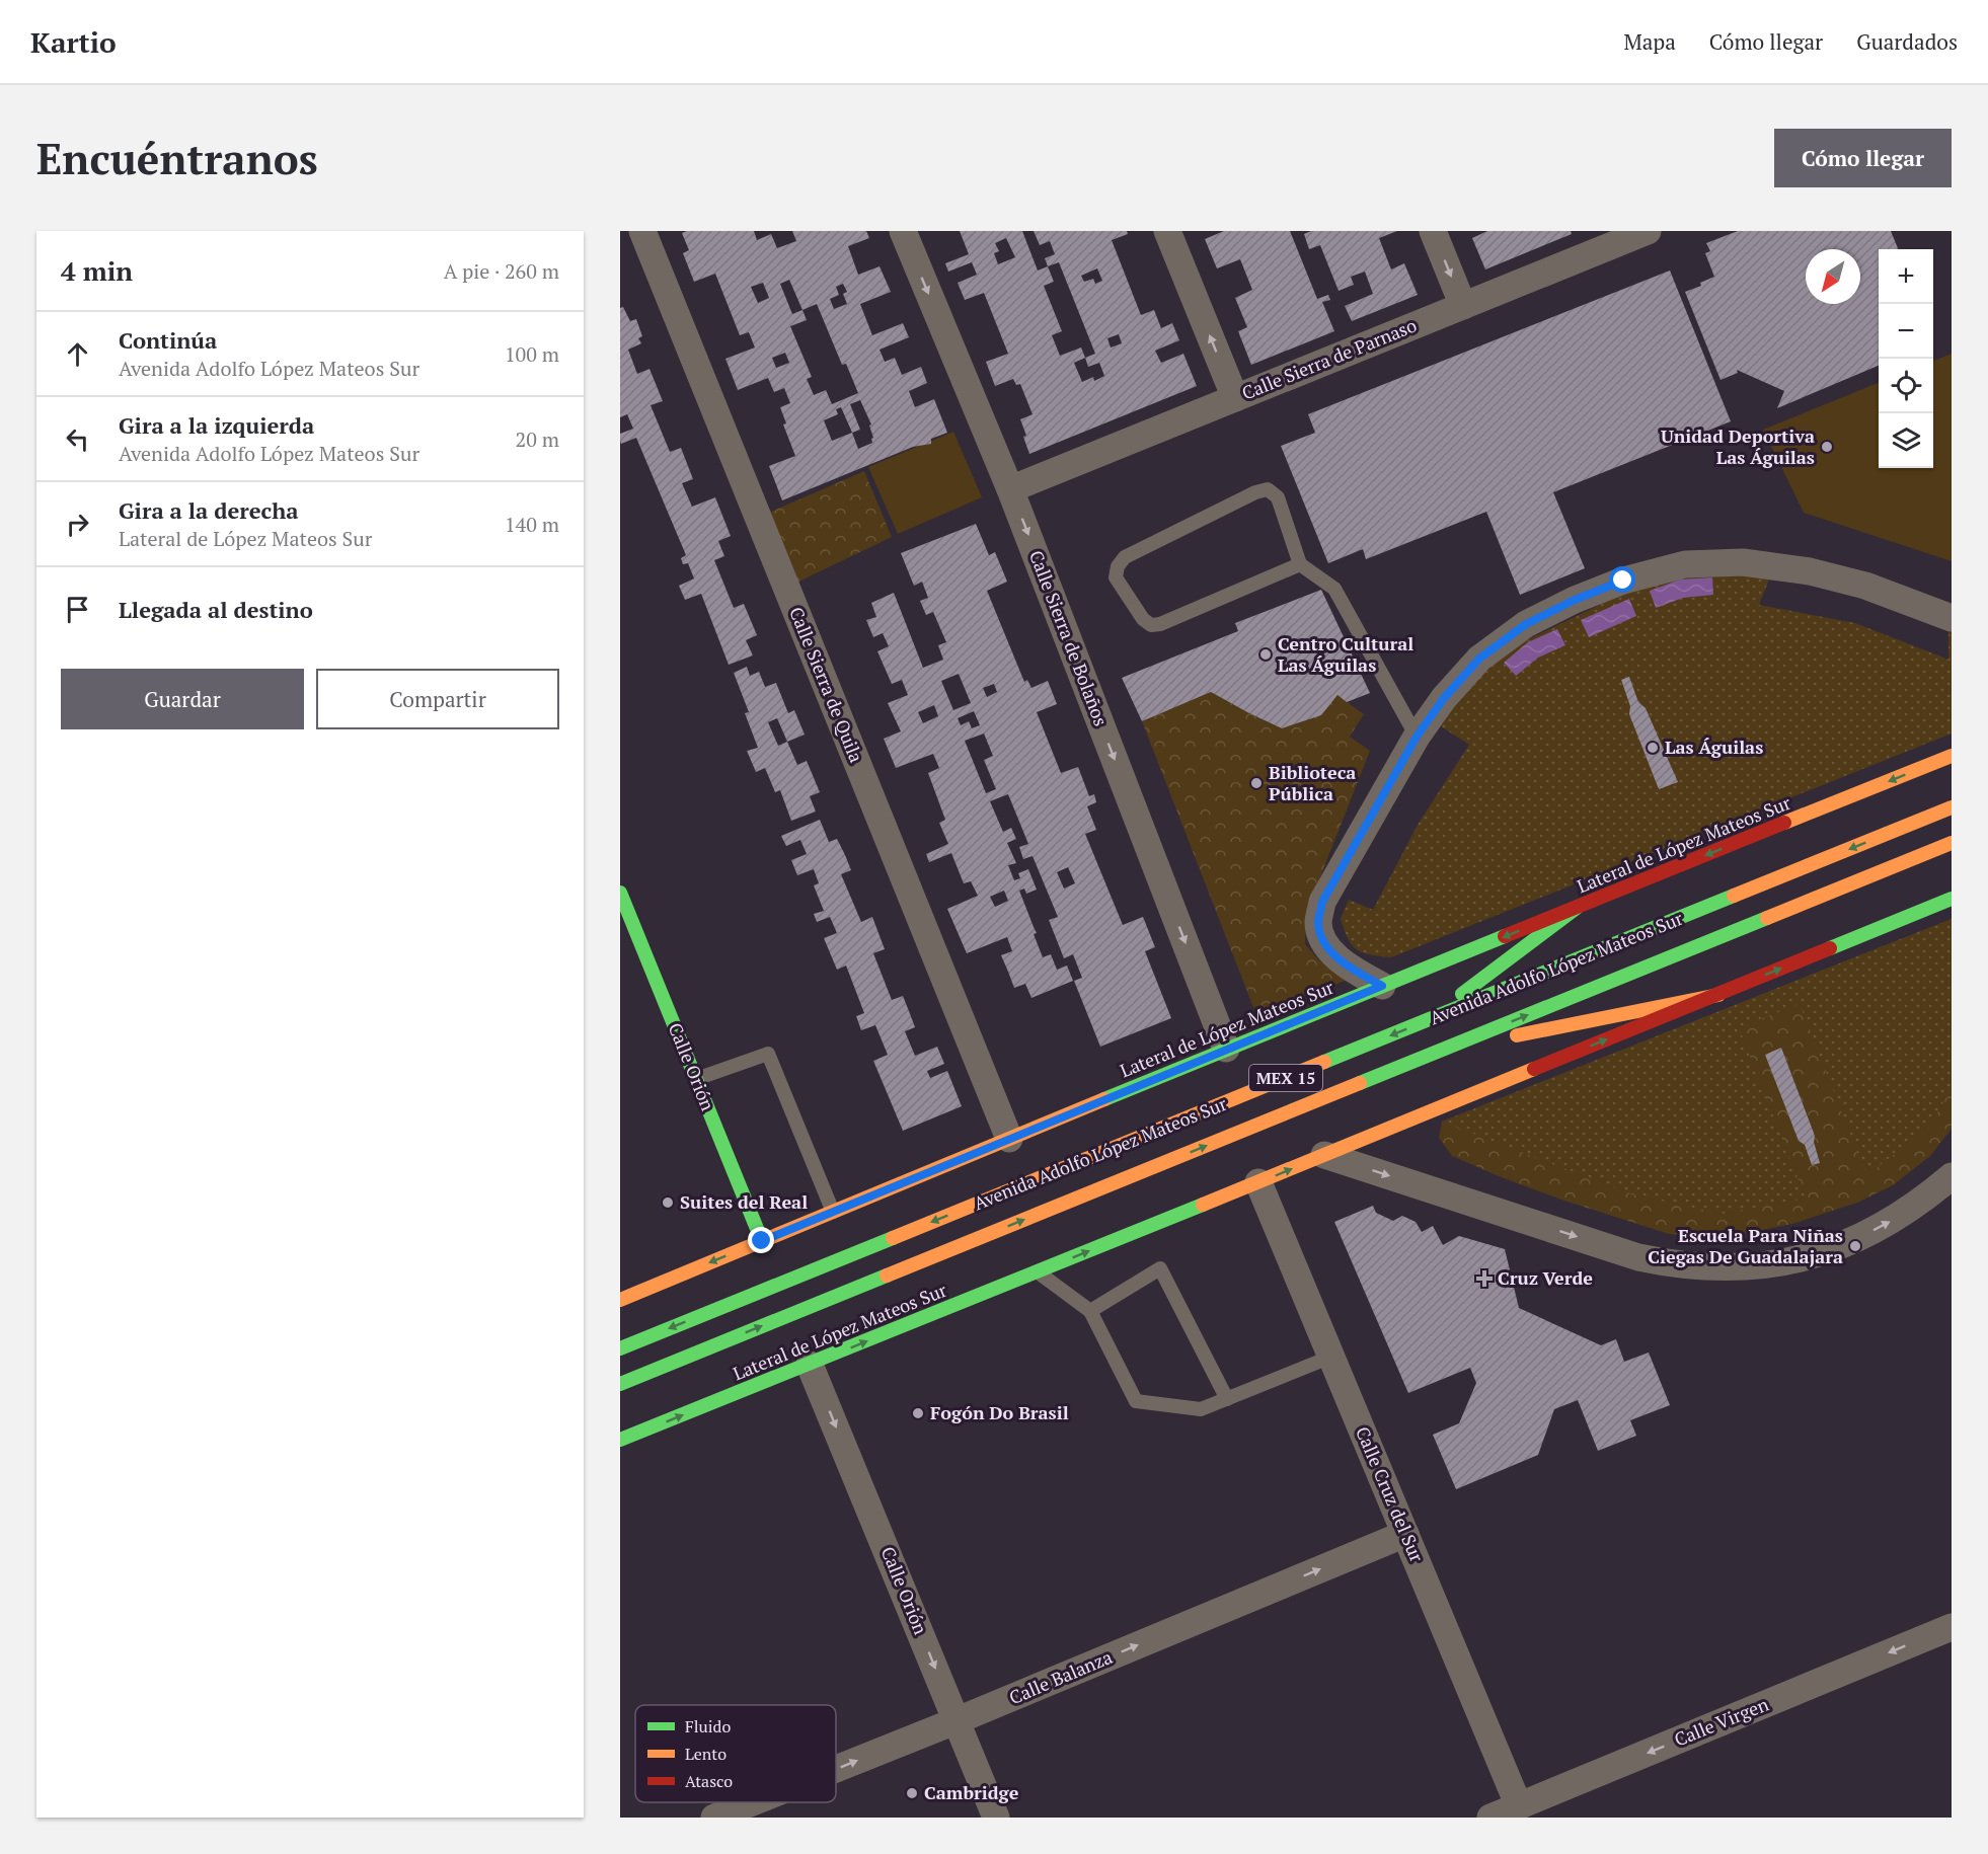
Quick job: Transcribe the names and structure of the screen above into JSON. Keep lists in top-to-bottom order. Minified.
{"streets":{"main road":["Lateral de López Mateos Sur","Avenida Adolfo López Mateos Sur","Calle Orión","MEX 15"],"street":["Calle Sierra de Parnaso","Calle Sierra de Bolaños","Calle Sierra de Quila","Calle Cruz del Sur","Calle Balanza","Calle Virgen"]},"crossings":[["Calle Sierra de Parnaso","Calle Sierra de Bolaños"],["Calle Sierra de Bolaños","Lateral de López Mateos Sur"],["Calle Sierra de Quila","Lateral de López Mateos Sur"],["Lateral de López Mateos Sur","Calle Orión"],["Lateral de López Mateos Sur","Calle Cruz del Sur"],["Calle Orión","Calle Balanza"],["Calle Cruz del Sur","Calle Balanza"],["Calle Cruz del Sur","Calle Virgen"]],"one_way":["Calle Sierra de Bolaños","Calle Orión","Calle Balanza","Calle Virgen"],"places":{"other":["Unidad Deportiva Las Águilas","Centro Cultural Las Águilas","Las Águilas","Biblioteca Pública","Suites del Real","Escuela Para Niñas Ciegas De Guadalajara","Fogón Do Brasil","Cambridge"],"health":["Cruz Verde"]},"legend":["Fluido","Lento","Atasco"],"north":"bottom left","page":{"header":"Kartio","nav":["Mapa","Cómo llegar","Guardados"],"buttons":["Cómo llegar",["Guardar","Compartir"]],"title":"Encuéntranos","heading":["4 min","A pie · 260 m"],"map_buttons":["+","−"],"list":[["Continúa","Avenida Adolfo López Mateos Sur","100 m"],["Gira a la izquierda","Avenida Adolfo López Mateos Sur","20 m"],["Gira a la derecha","Lateral de López Mateos Sur","140 m"],"Llegada al destino"]}}
